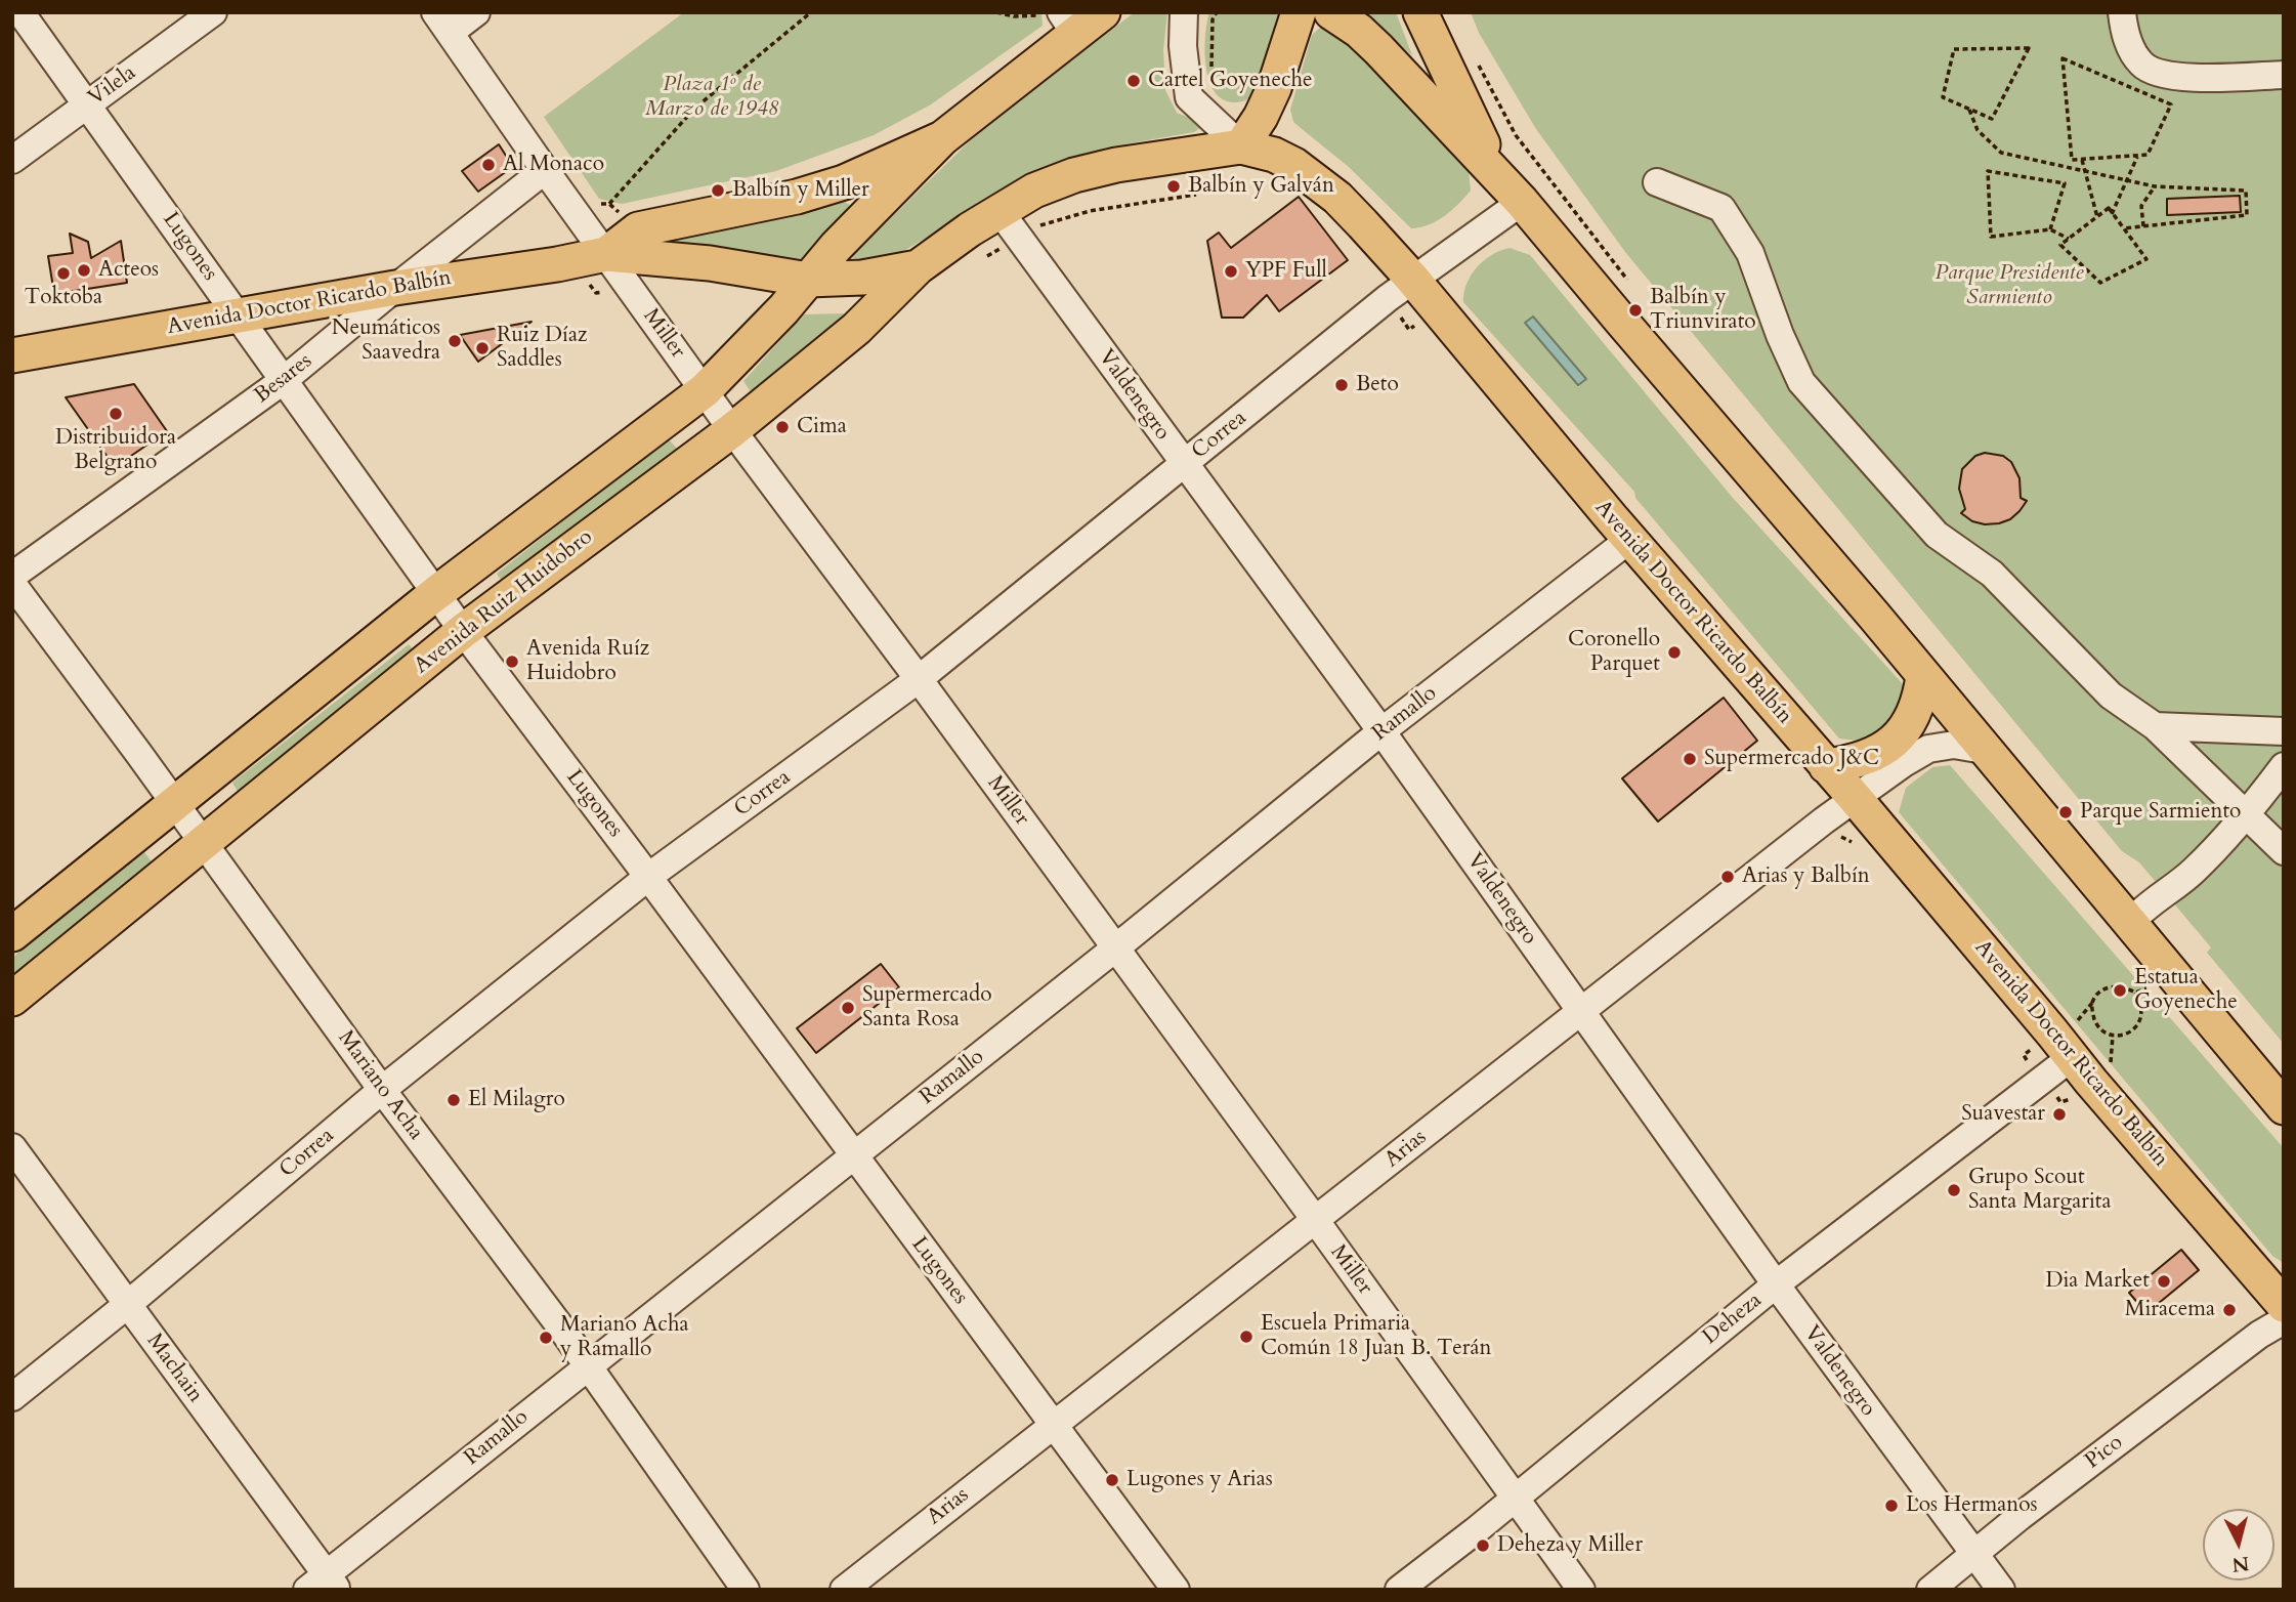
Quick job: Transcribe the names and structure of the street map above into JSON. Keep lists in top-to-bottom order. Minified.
{"streets":{"main road":["Avenida Doctor Ricardo Balbín","Avenida Ruiz Huidobro"],"street":["Vilela","Lugones","Miller","Besares","Valdenegro","Correa","Ramallo","Mariano Acha","Arias","Deheza","Machain","Pico"]},"crossings":[["Vilela","Lugones"],["Lugones","Avenida Doctor Ricardo Balbín"],["Lugones","Besares"],["Lugones","Correa"],["Lugones","Avenida Ruiz Huidobro"],["Lugones","Ramallo"],["Lugones","Arias"],["Avenida Doctor Ricardo Balbín","Miller"],["Avenida Doctor Ricardo Balbín","Besares"],["Avenida Doctor Ricardo Balbín","Valdenegro"],["Avenida Doctor Ricardo Balbín","Correa"],["Avenida Doctor Ricardo Balbín","Avenida Ruiz Huidobro"],["Avenida Doctor Ricardo Balbín","Ramallo"],["Avenida Doctor Ricardo Balbín","Arias"],["Avenida Doctor Ricardo Balbín","Deheza"],["Miller","Besares"],["Miller","Correa"],["Miller","Avenida Ruiz Huidobro"],["Miller","Ramallo"],["Miller","Arias"],["Miller","Deheza"],["Valdenegro","Correa"],["Valdenegro","Avenida Ruiz Huidobro"],["Valdenegro","Ramallo"],["Valdenegro","Arias"],["Valdenegro","Deheza"],["Valdenegro","Pico"],["Correa","Mariano Acha"],["Correa","Machain"],["Avenida Ruiz Huidobro","Mariano Acha"],["Ramallo","Mariano Acha"],["Ramallo","Machain"]],"parks":["Plaza 1º de Marzo de 1948","Parque Presidente Sarmiento"],"places":["Cartel Goyeneche","Al Monaco","Balbín y Galván","Balbín y Miller","Acteos","YPF Full","Toktoba","Balbín y Triunvirato","Neumáticos Saavedra","Ruiz Díaz Saddles","Beto","Distribuidora Belgrano","Cima","Coronello Parquet","Avenida Ruíz Huidobro","Supermercado J&C","Parque Sarmiento","Arias y Balbín","Estatua Goyeneche","Supermercado Santa Rosa","El Milagro","Suavestar","Grupo Scout Santa Margarita","Dia Market","Miracema","Escuela Primaria Común 18 Juan B. Terán","Mariano Acha y Ramallo","Lugones y Arias","Los Hermanos","Deheza y Miller"],"north":"bottom"}
